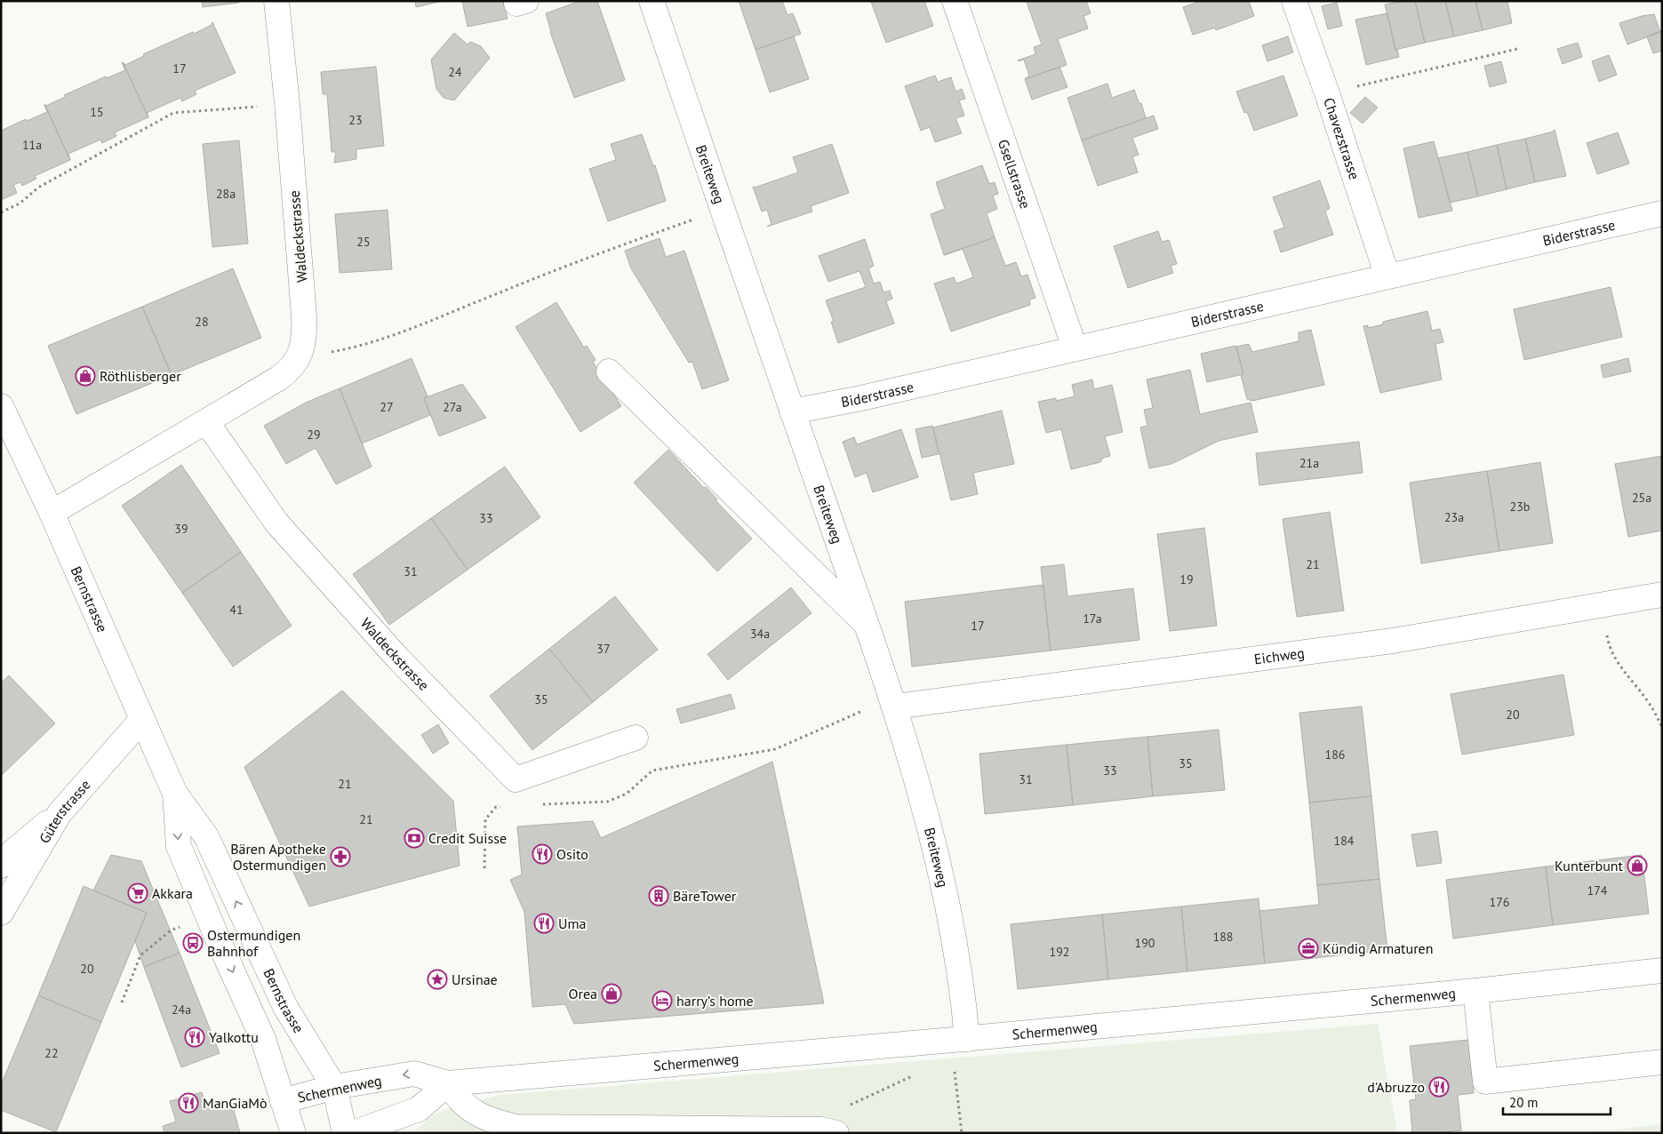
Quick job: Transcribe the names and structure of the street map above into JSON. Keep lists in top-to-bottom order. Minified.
{"streets":{"street":["Chavezstrasse","Gsellstrasse","Breiteweg","Biderstrasse","Waldeckstrasse","Bernstrasse","Eichweg","Güterstrasse","Schermenweg"]},"crossings":[["Chavezstrasse","Biderstrasse"],["Gsellstrasse","Biderstrasse"],["Breiteweg","Biderstrasse"],["Breiteweg","Eichweg"],["Breiteweg","Schermenweg"],["Waldeckstrasse","Bernstrasse"],["Bernstrasse","Güterstrasse"],["Bernstrasse","Schermenweg"]],"places":{"shop":["Röthlisberger","Kunterbunt","Orea"],"bank":["Credit Suisse"],"restaurant":["Osito","Uma","Yalkottu","d'Abruzzo","ManGiaMò"],"pharmacy":["Bären Apotheke Ostermundigen"],"supermarket":["Akkara"],"building":["BäreTower"],"bus stop":["Ostermundigen Bahnhof"],"office":["Kündig Armaturen"],"place":["Ursinae"],"hotel":["harry’s home"]},"house_numbers":["17","24","15","23","11a","28a","25","28","27","27a","29","21a","25a","23b","23a","33","39","21","31","19","41","17a","17","34a","37","35","20","186","35","33","31","21","21","184","174","176","188","190","192","20","24a","22"],"scale_bar":"20 m"}
